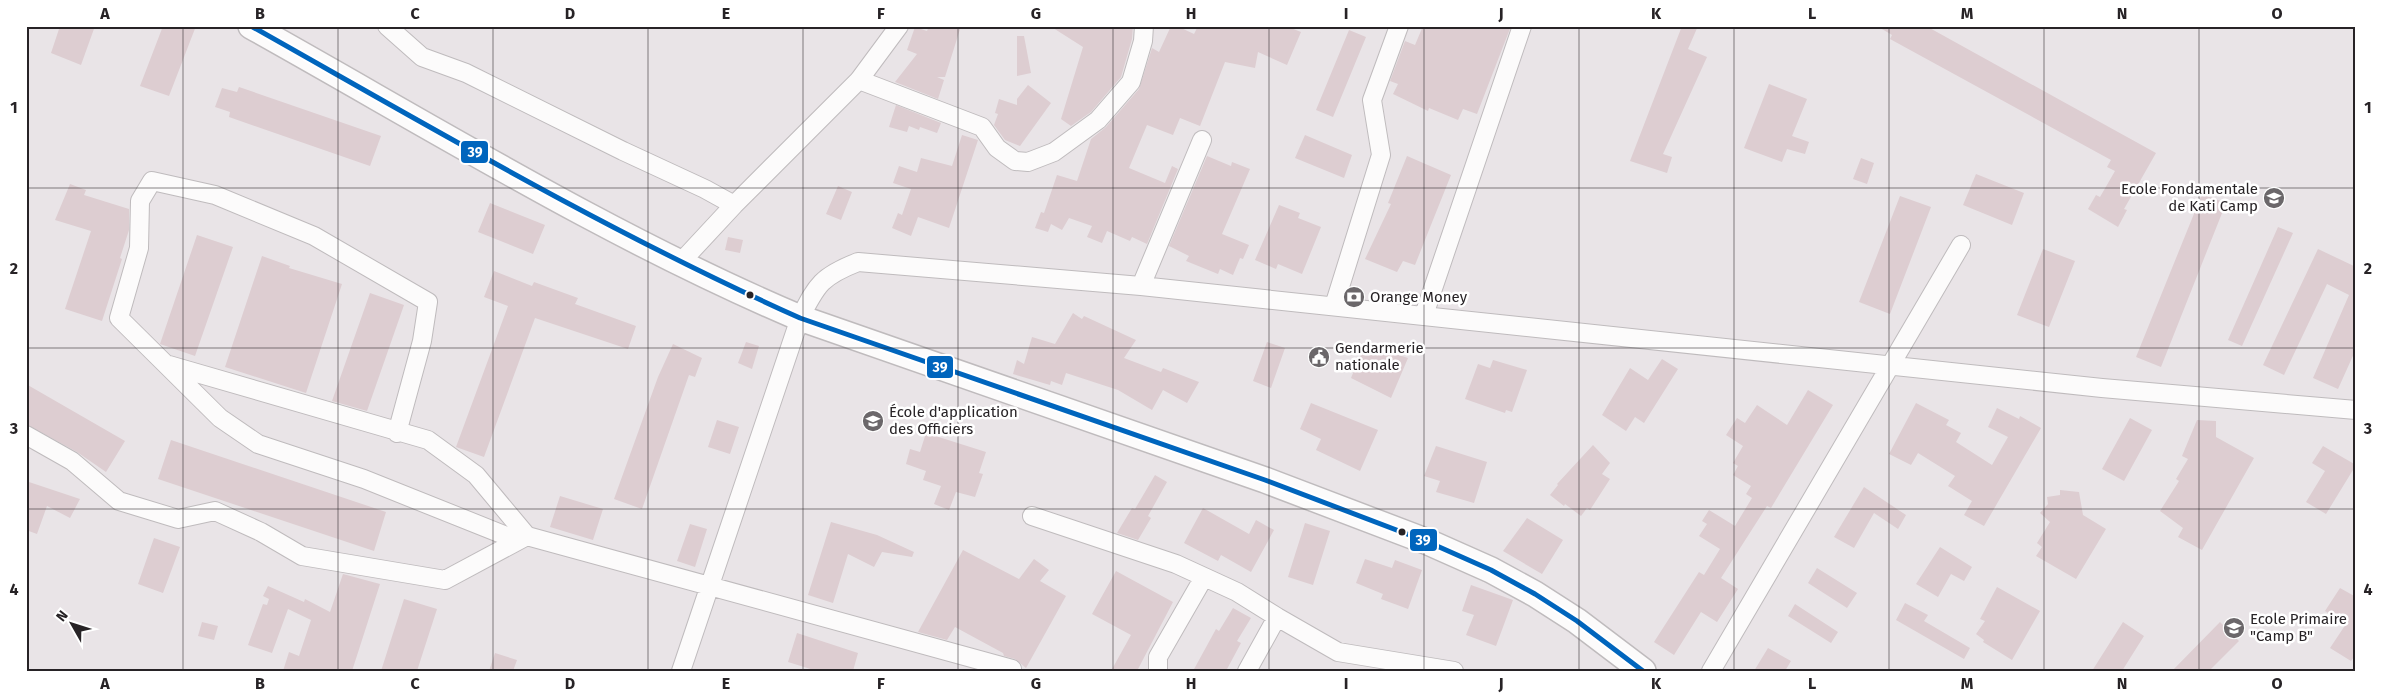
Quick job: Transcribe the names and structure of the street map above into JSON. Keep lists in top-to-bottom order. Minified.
{"places":{"school or university":["Ecole Fondamentale de Kati Camp","École d'application des Officiers","Ecole Primaire \"Camp B\""],"bank":["Orange Money"],"public building":["Gendarmerie nationale"]},"lines":["transit line 39"],"north":"top left","grid":{"columns":["A","B","C","D","E","F","G","H","I","J","K","L","M","N","O"],"rows":["1","2","3","4"]}}
